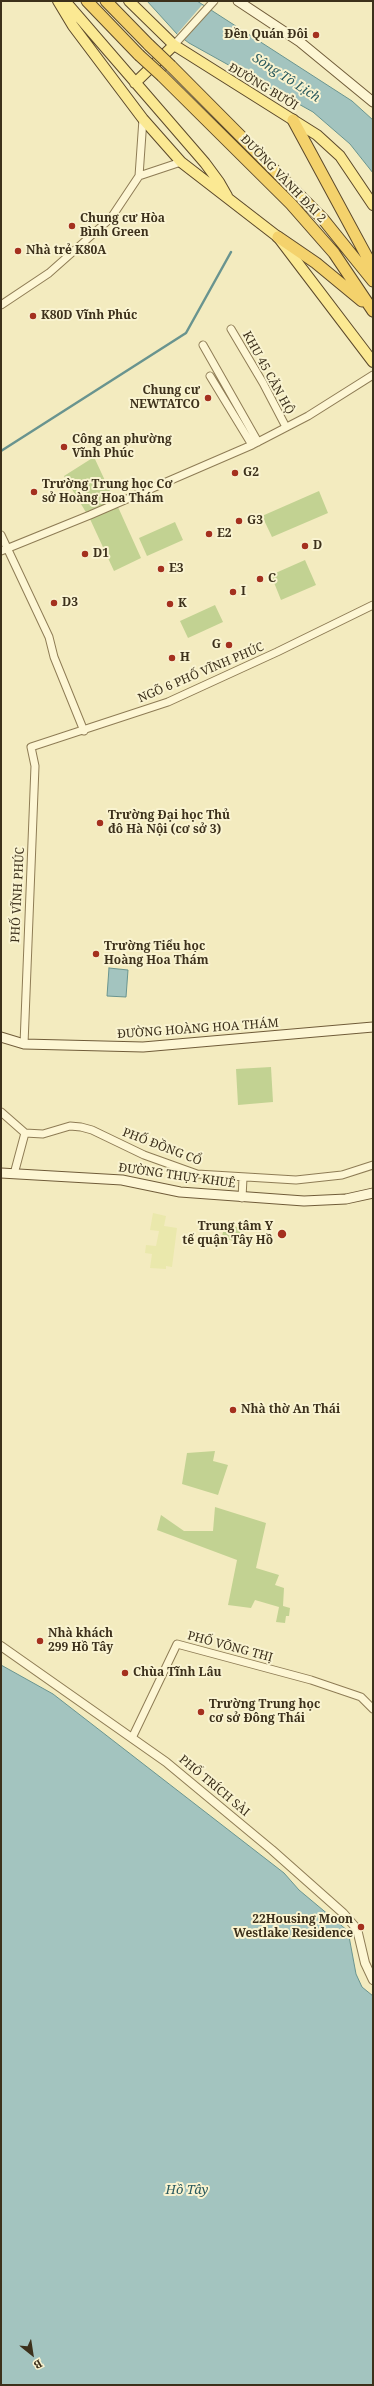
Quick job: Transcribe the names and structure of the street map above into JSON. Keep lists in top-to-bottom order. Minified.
{"streets":{"highway":["ĐƯỜNG VÀNH ĐAI 2"],"main road":["ĐƯỜNG BƯỞI","ĐƯỜNG HOÀNG HOA THÁM","ĐƯỜNG THỤY KHUÊ"],"street":["KHU 45 CĂN HỘ","NGÕ 6 PHỐ VĨNH PHÚC","PHỐ VĨNH PHÚC","PHỐ ĐỒNG CỔ","PHỐ VÕNG THỊ","PHỐ TRÍCH SÀI"]},"crossings":[["NGÕ 6 PHỐ VĨNH PHÚC","PHỐ VĨNH PHÚC"],["PHỐ VĨNH PHÚC","ĐƯỜNG HOÀNG HOA THÁM"],["PHỐ VÕNG THỊ","PHỐ TRÍCH SÀI"]],"water":["Sông Tô Lịch","Hồ Tây"],"places":["Đền Quán Đôi","Chung cư Hòa Bình Green","Nhà trẻ K80A","K80D Vĩnh Phúc","Chung cư NEWTATCO","Công an phường Vĩnh Phúc","G2","Trường Trung học Cơ sở Hoàng Hoa Thám","G3","E2","D","D1","E3","C","I","D3","K","G","H","Trường Đại học Thủ đô Hà Nội (cơ sở 3)","Trường Tiểu học Hoàng Hoa Thám","Trung tâm Y tế quận Tây Hồ","Nhà thờ An Thái","Nhà khách 299 Hồ Tây","Chùa Tĩnh Lâu","Trường Trung học cơ sở Đông Thái","22Housing Moon Westlake Residence"],"north":"bottom right"}
